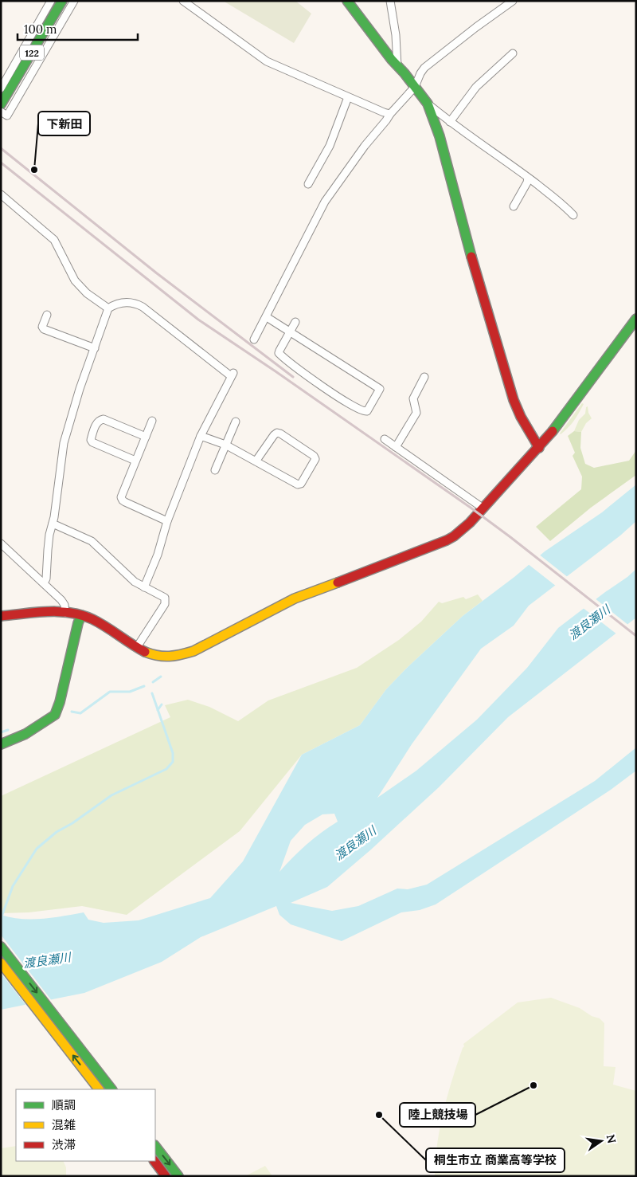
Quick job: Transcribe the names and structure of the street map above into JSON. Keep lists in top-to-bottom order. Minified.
{"streets":{"main road":["122"]},"water":["渡良瀬川"],"places":["下新田","陸上競技場","桐生市立 商業高等学校"],"legend":["順調","混雑","渋滞"],"scale_bar":"100 m","north":"right"}
